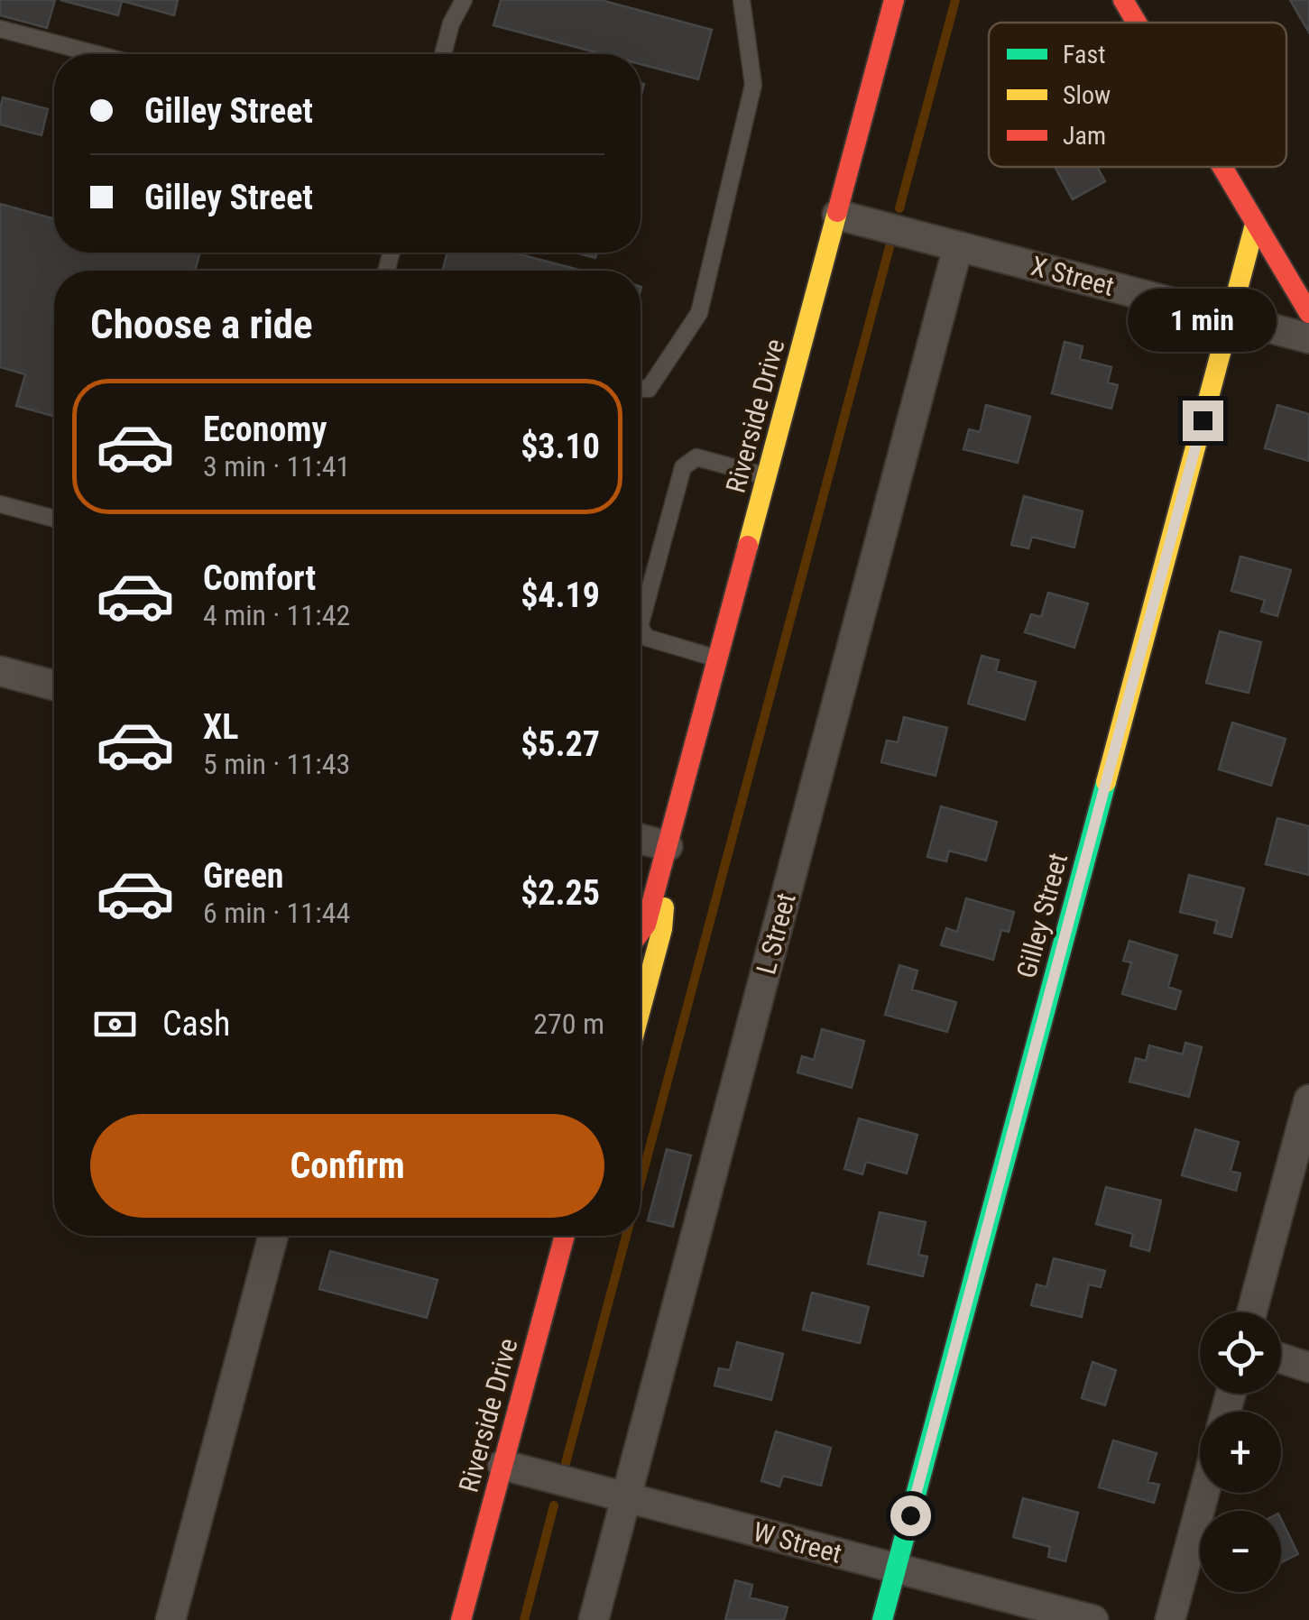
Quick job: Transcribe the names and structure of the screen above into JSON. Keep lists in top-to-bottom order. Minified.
{"streets":{"street":["X Street","Riverside Drive","Gilley Street","L Street","W Street"]},"crossings":[["X Street","Riverside Drive"],["X Street","Gilley Street"],["X Street","L Street"],["Riverside Drive","W Street"],["Gilley Street","W Street"],["L Street","W Street"]],"legend":["Fast","Slow","Jam"],"page":{"banner":["Gilley Street","Gilley Street"],"heading":"Choose a ride","bubble":"1 min","list":[{"name":"Economy","note":"3 min · 11:41","value":"$3.10"},{"name":"Comfort","note":"4 min · 11:42","value":"$4.19"},{"name":"XL","note":"5 min · 11:43","value":"$5.27"},{"name":"Green","note":"6 min · 11:44","value":"$2.25"}],"pay":["Cash","270 m"],"buttons":"Confirm","map_buttons":["+","−"]}}
